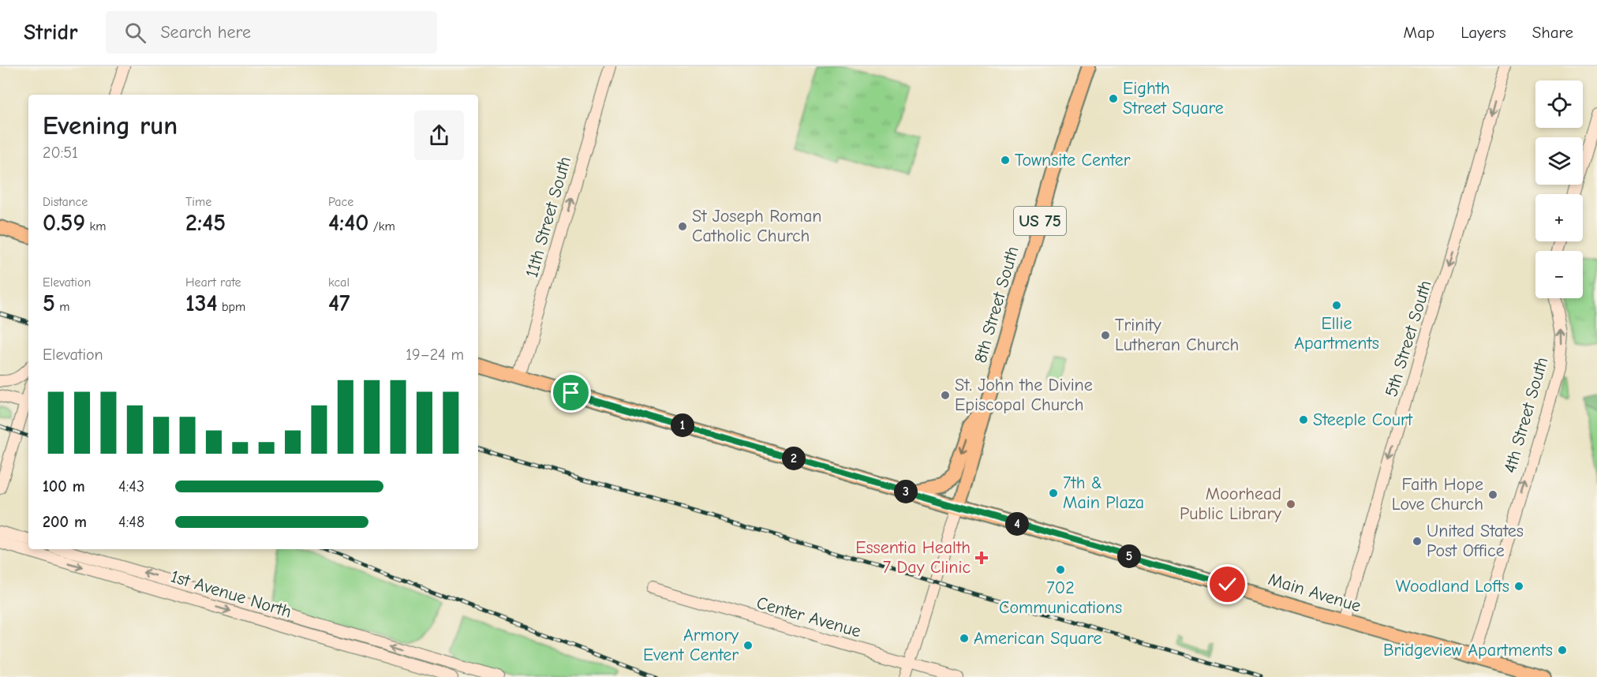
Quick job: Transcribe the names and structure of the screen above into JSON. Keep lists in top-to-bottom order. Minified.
{"streets":{"main road":["US 75","8th Street South","Main Avenue"],"street":["11th Street South","5th Street South","4th Street South","1st Avenue North","Center Avenue"]},"crossings":[["11th Street South","Main Avenue"],["8th Street South","Main Avenue"],["8th Street South","Center Avenue"],["5th Street South","Main Avenue"],["4th Street South","Main Avenue"]],"one_way":["11th Street South","5th Street South","4th Street South"],"places":{"other":["Eighth Street Square","Townsite Center","St Joseph Roman Catholic Church","Ellie Apartments","Trinity Lutheran Church","St. John the Divine Episcopal Church","Steeple Court","7th & Main Plaza","Faith Hope Love Church","Moorhead Public Library","United States Post Office","702 Communications","Woodland Lofts","American Square","Armory Event Center","Bridgeview Apartments"],"health":["Essentia Health 7 Day Clinic"]},"page":{"header":"Stridr","search":"Search here","nav":["Map","Layers","Share"],"map_buttons":["+","−"],"heading":["Evening run","20:51"],"stats":[["Distance","0.59 km"],["Time","2:45"],["Pace","4:40 /km"],["Elevation","5 m"],["Heart rate","134 bpm"],["kcal","47"]],"chart":["Elevation","19–24 m"],"pins":["1","2","3","4","5"],"list":[{"name":"100 m","note":"4:43"},{"name":"200 m","note":"4:48"}]}}
